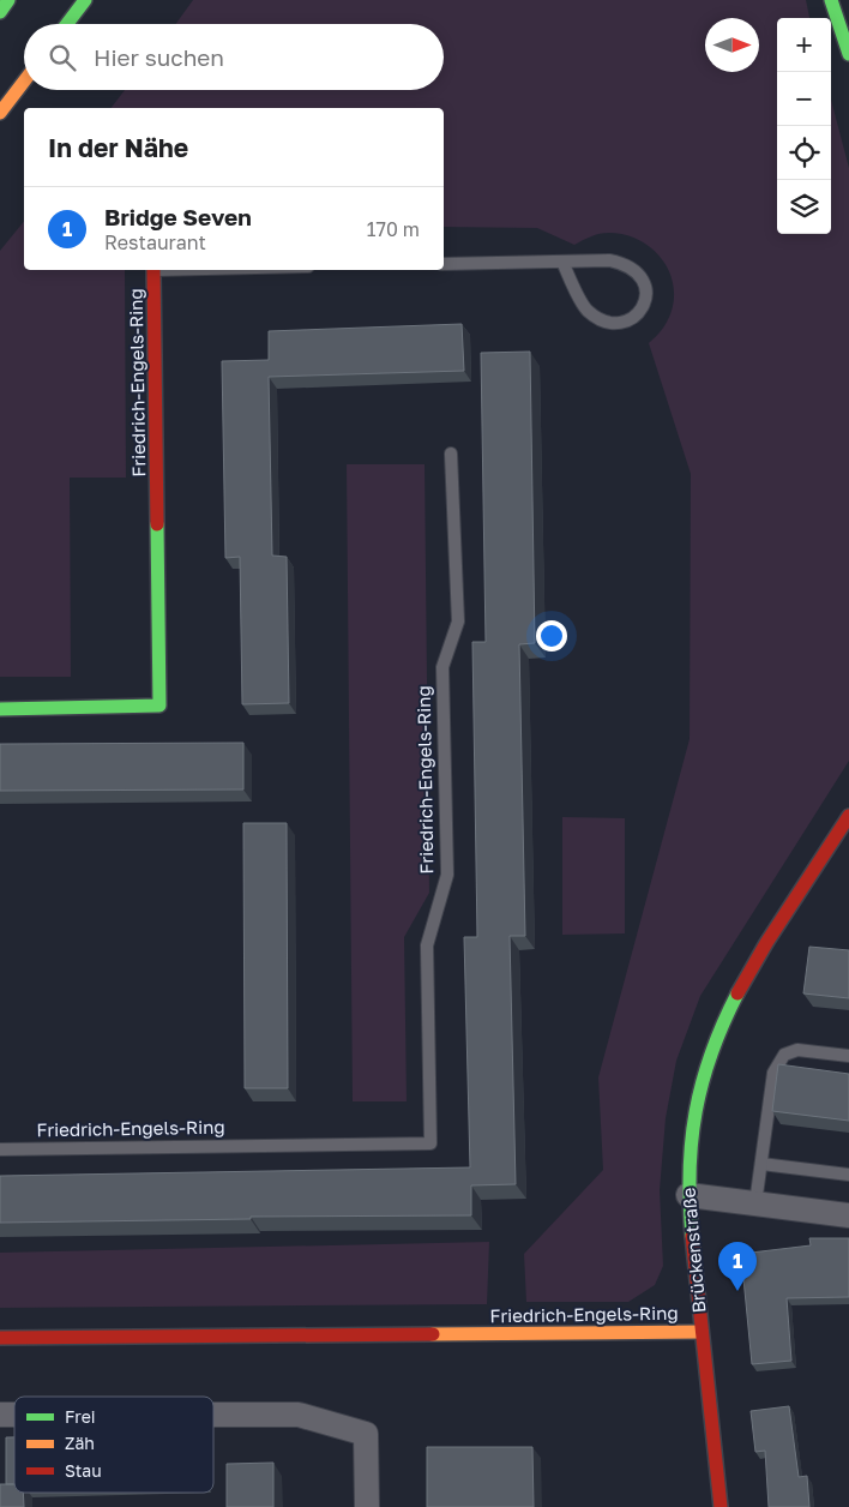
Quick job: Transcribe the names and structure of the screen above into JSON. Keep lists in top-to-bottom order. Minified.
{"streets":{"main road":["Friedrich-Engels-Ring","Brückenstraße"]},"crossings":[["Friedrich-Engels-Ring","Brückenstraße"]],"legend":["Frei","Zäh","Stau"],"north":"right","page":{"map_buttons":["+","−"],"search":"Hier suchen","heading":"In der Nähe","list":[{"mark":"1","name":"Bridge Seven","note":"Restaurant","value":"170 m"}],"pins":"1"}}
